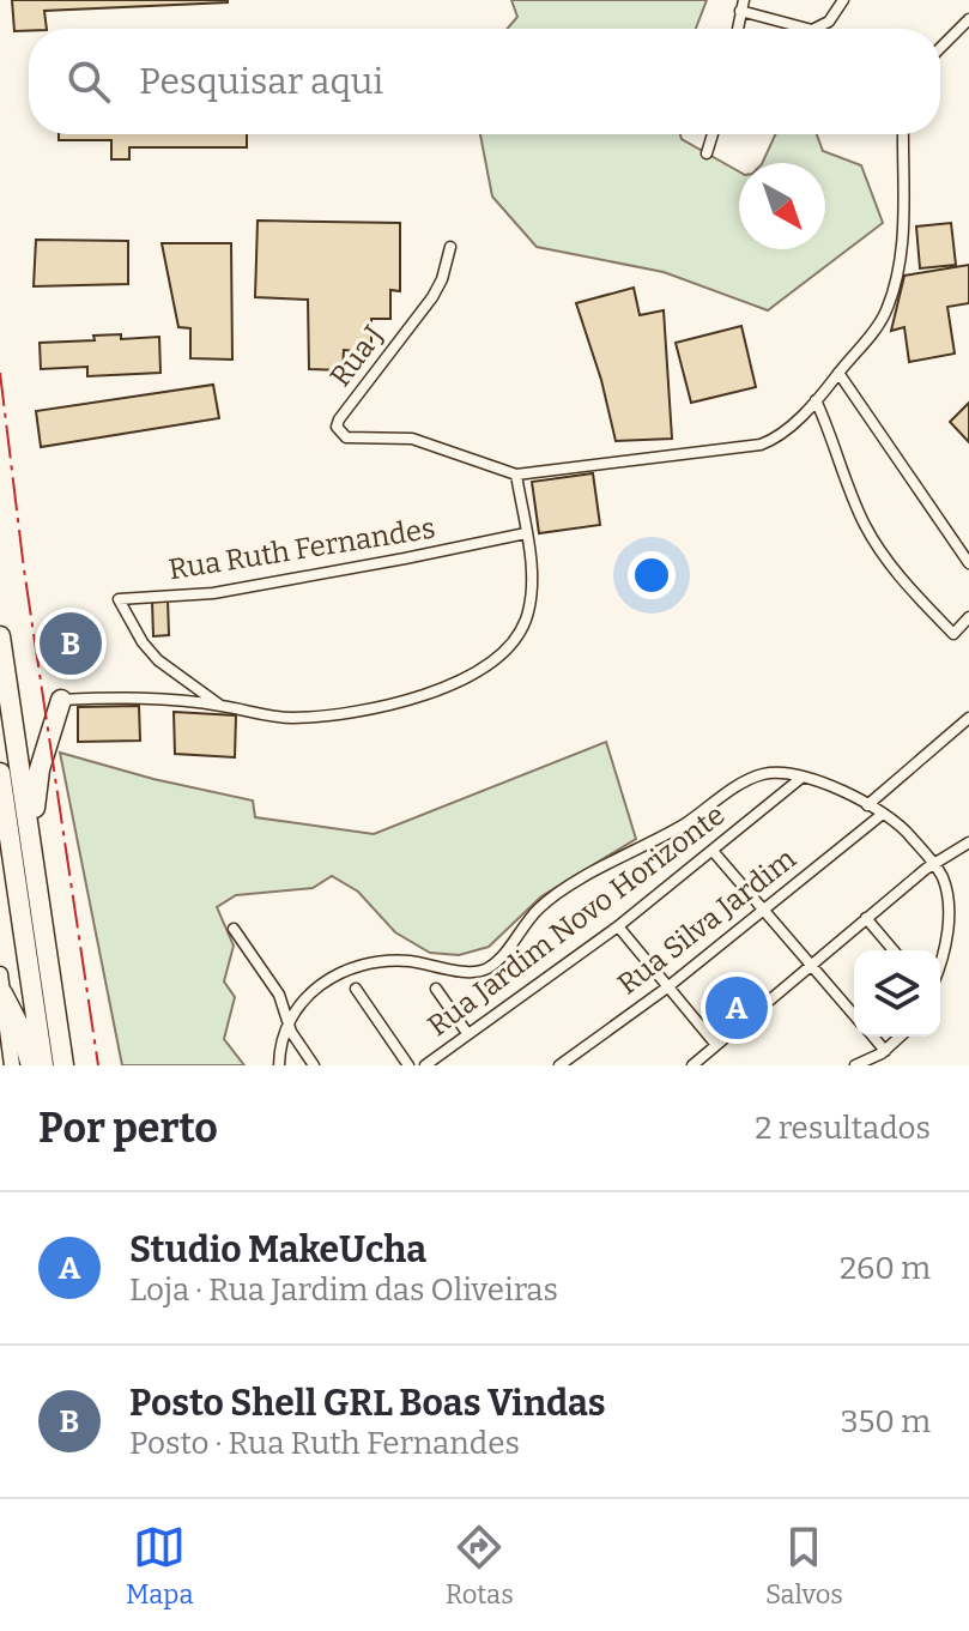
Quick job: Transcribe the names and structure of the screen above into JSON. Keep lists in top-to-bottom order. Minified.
{"streets":{"street":["Rua J","Rua Ruth Fernandes","Rua Jardim Novo Horizonte","Rua Silva Jardim"]},"crossings":[["Rua J","Rua Ruth Fernandes"]],"north":"bottom right","page":{"search":"Pesquisar aqui","pins":["B","A"],"heading":["Por perto","2 resultados"],"list":[{"mark":"A","name":"Studio MakeUcha","note":"Loja · Rua Jardim das Oliveiras","value":"260 m"},{"mark":"B","name":"Posto Shell GRL Boas Vindas","note":"Posto · Rua Ruth Fernandes","value":"350 m"}],"nav":["Mapa","Rotas","Salvos"]}}
